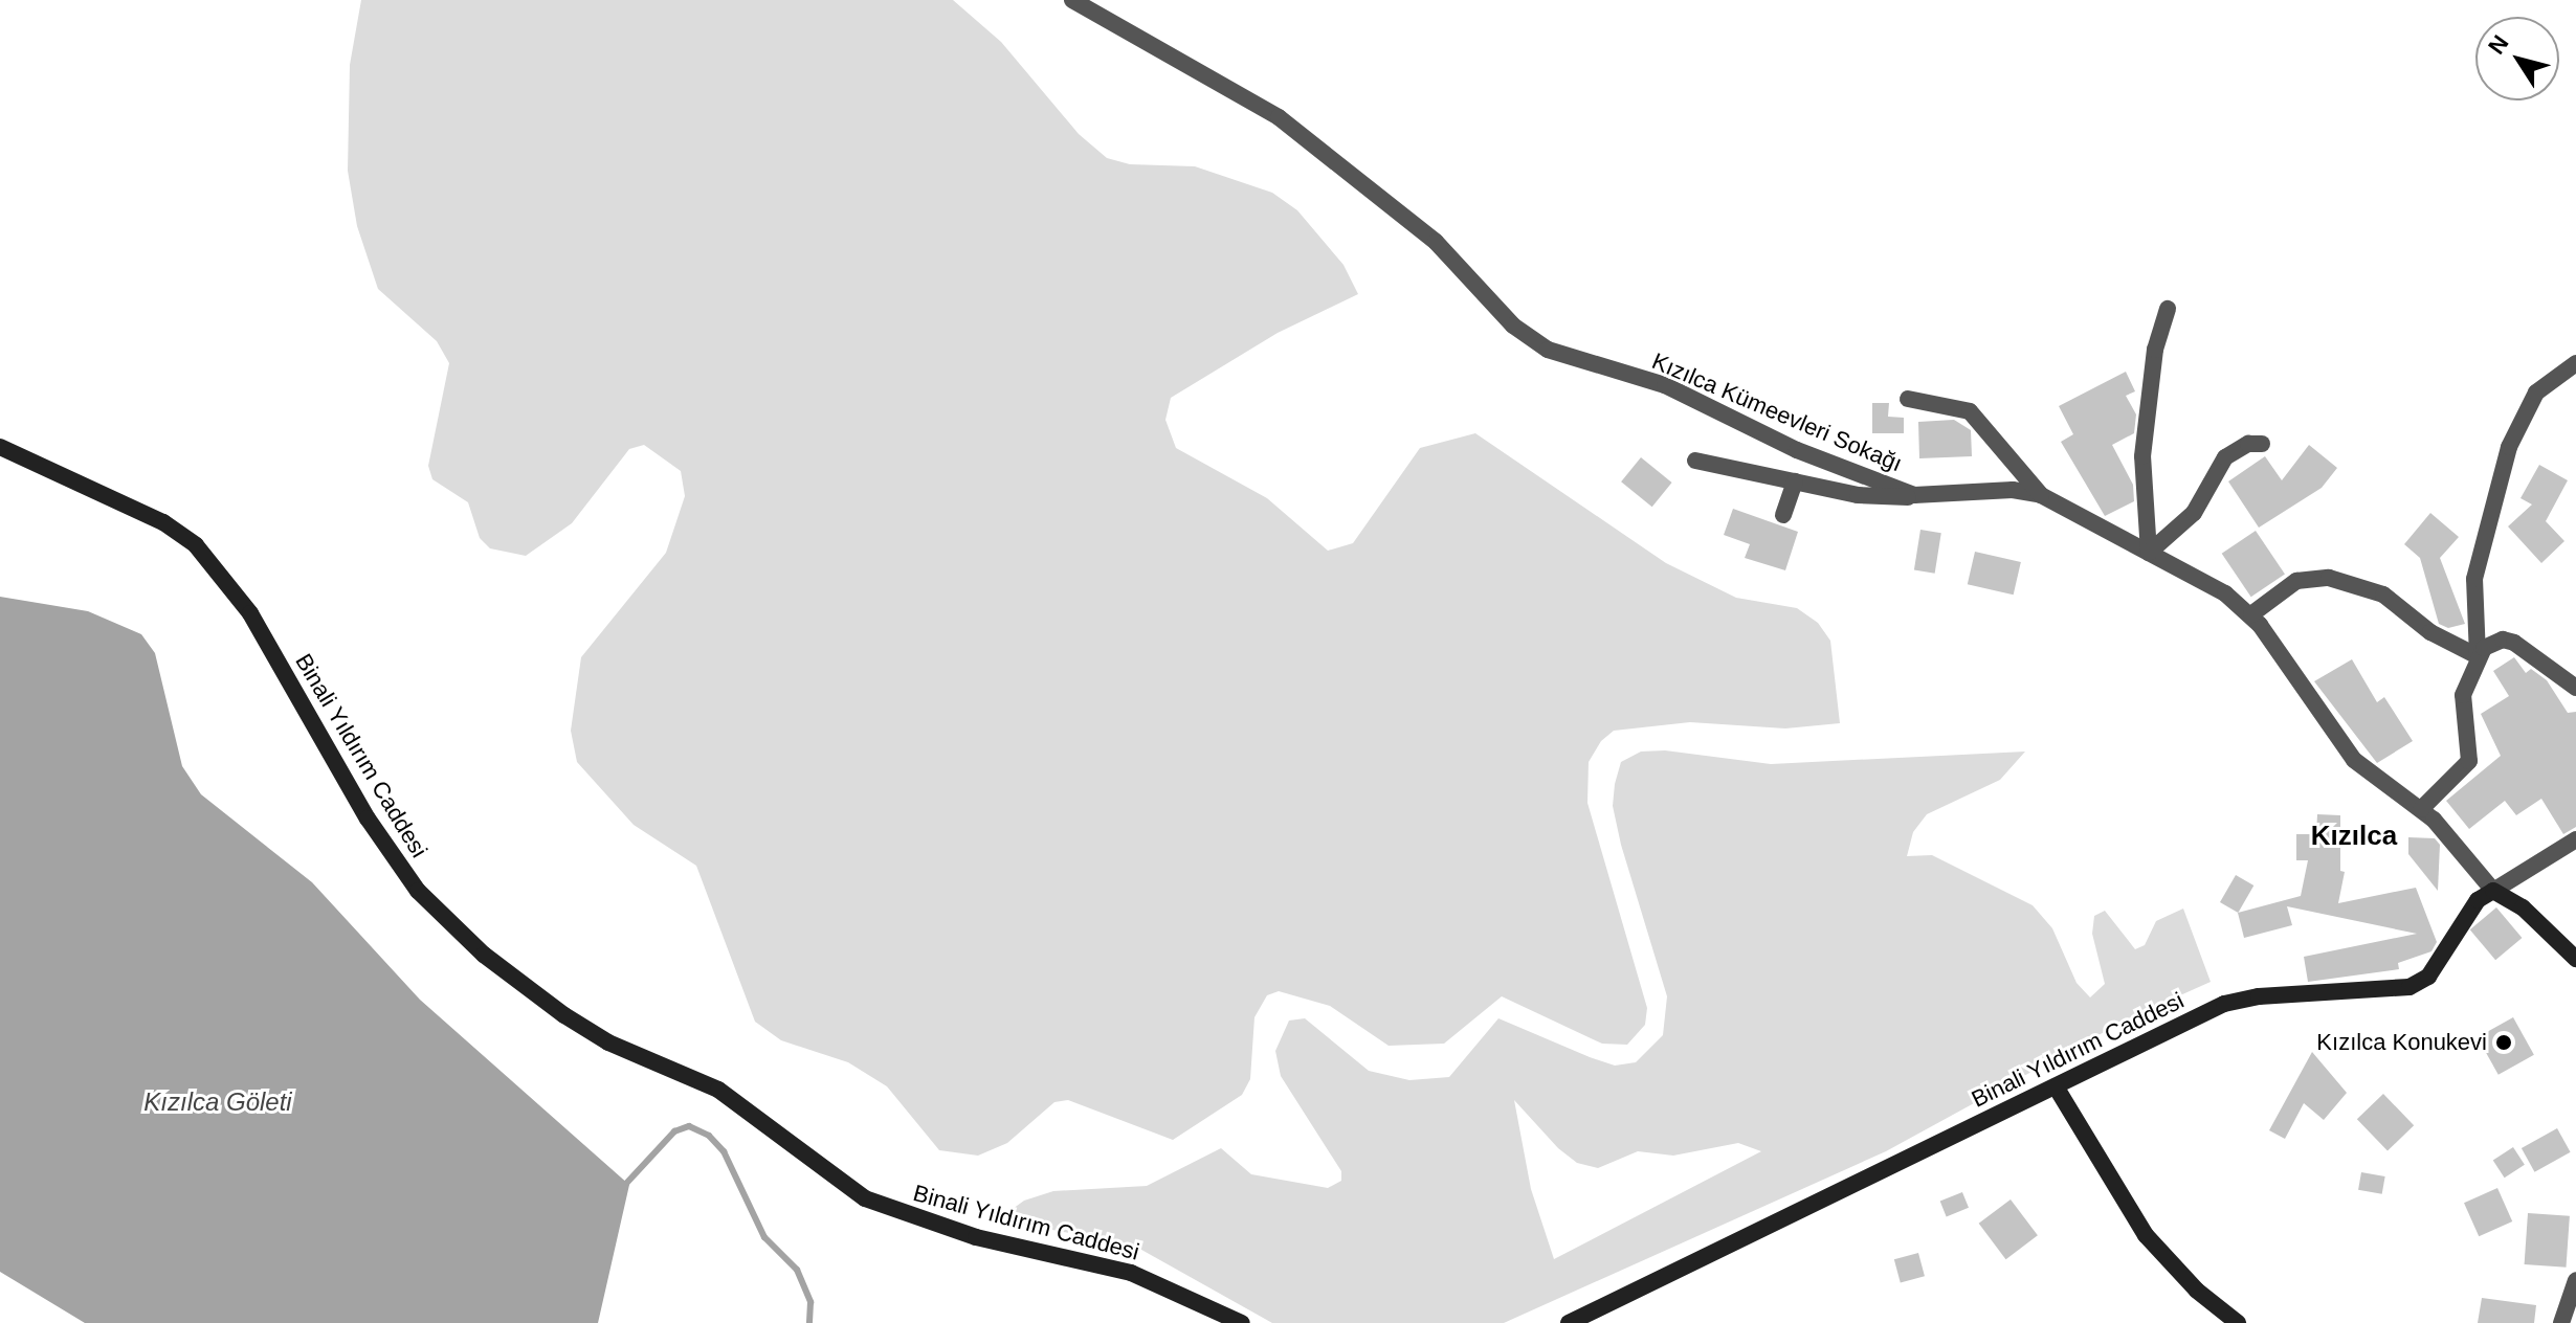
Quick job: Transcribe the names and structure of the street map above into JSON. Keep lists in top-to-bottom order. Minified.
{"streets":{"street":["Kızılca Kümeevleri Sokağı","Binali Yıldırım Caddesi"]},"crossings":[["Kızılca Kümeevleri Sokağı","Binali Yıldırım Caddesi"]],"districts":["Kızılca"],"water":["Kızılca Göleti"],"places":["Kızılca Konukevi"],"north":"top left"}
